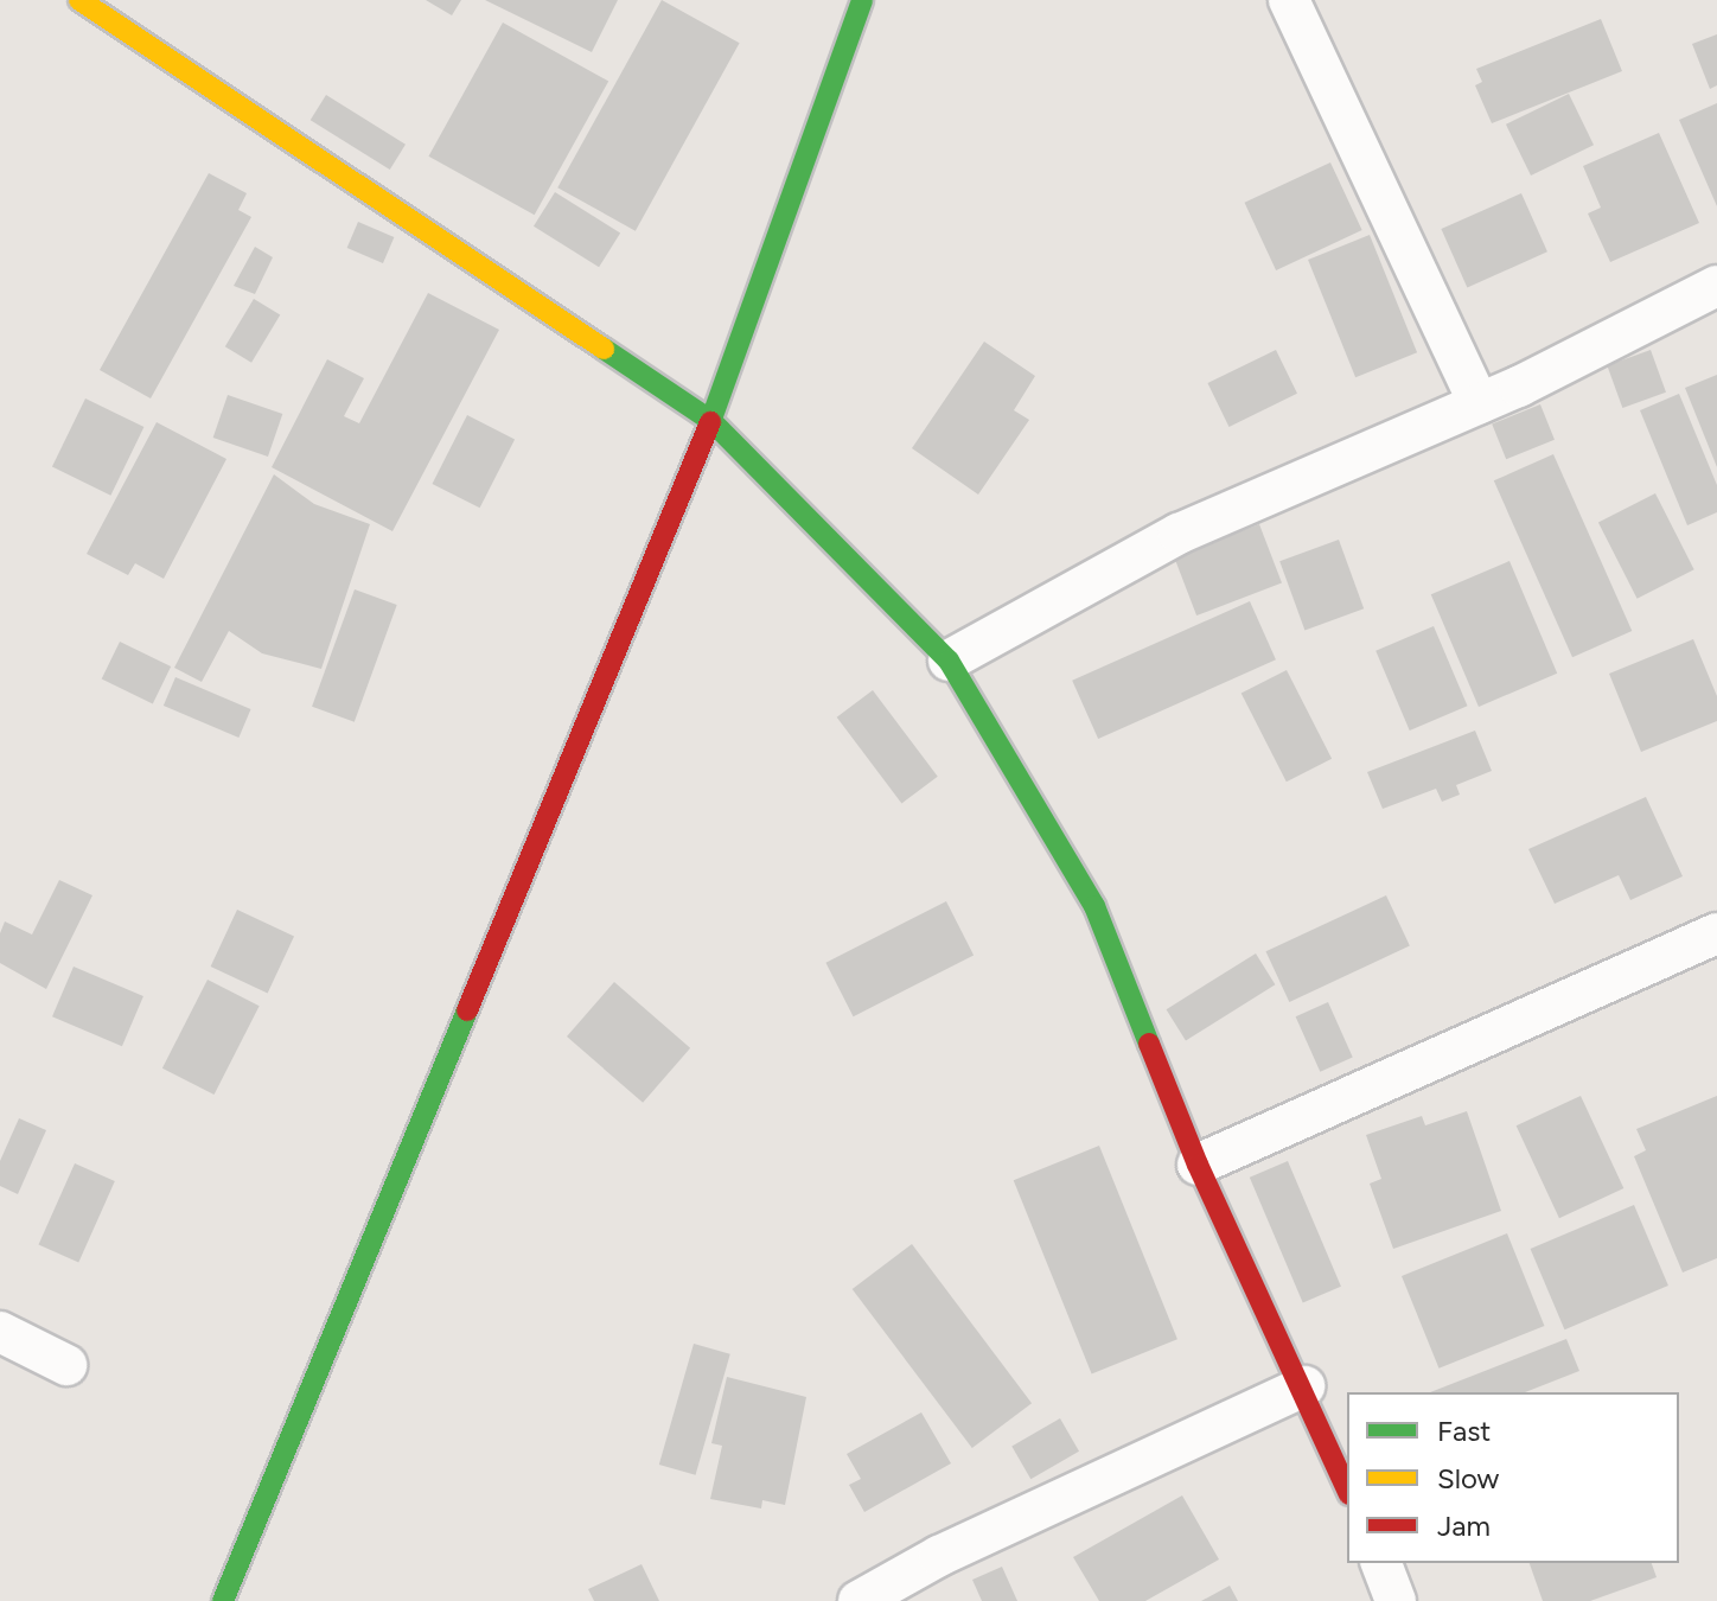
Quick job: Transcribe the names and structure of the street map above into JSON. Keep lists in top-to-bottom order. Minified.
{"legend":["Fast","Slow","Jam"]}
